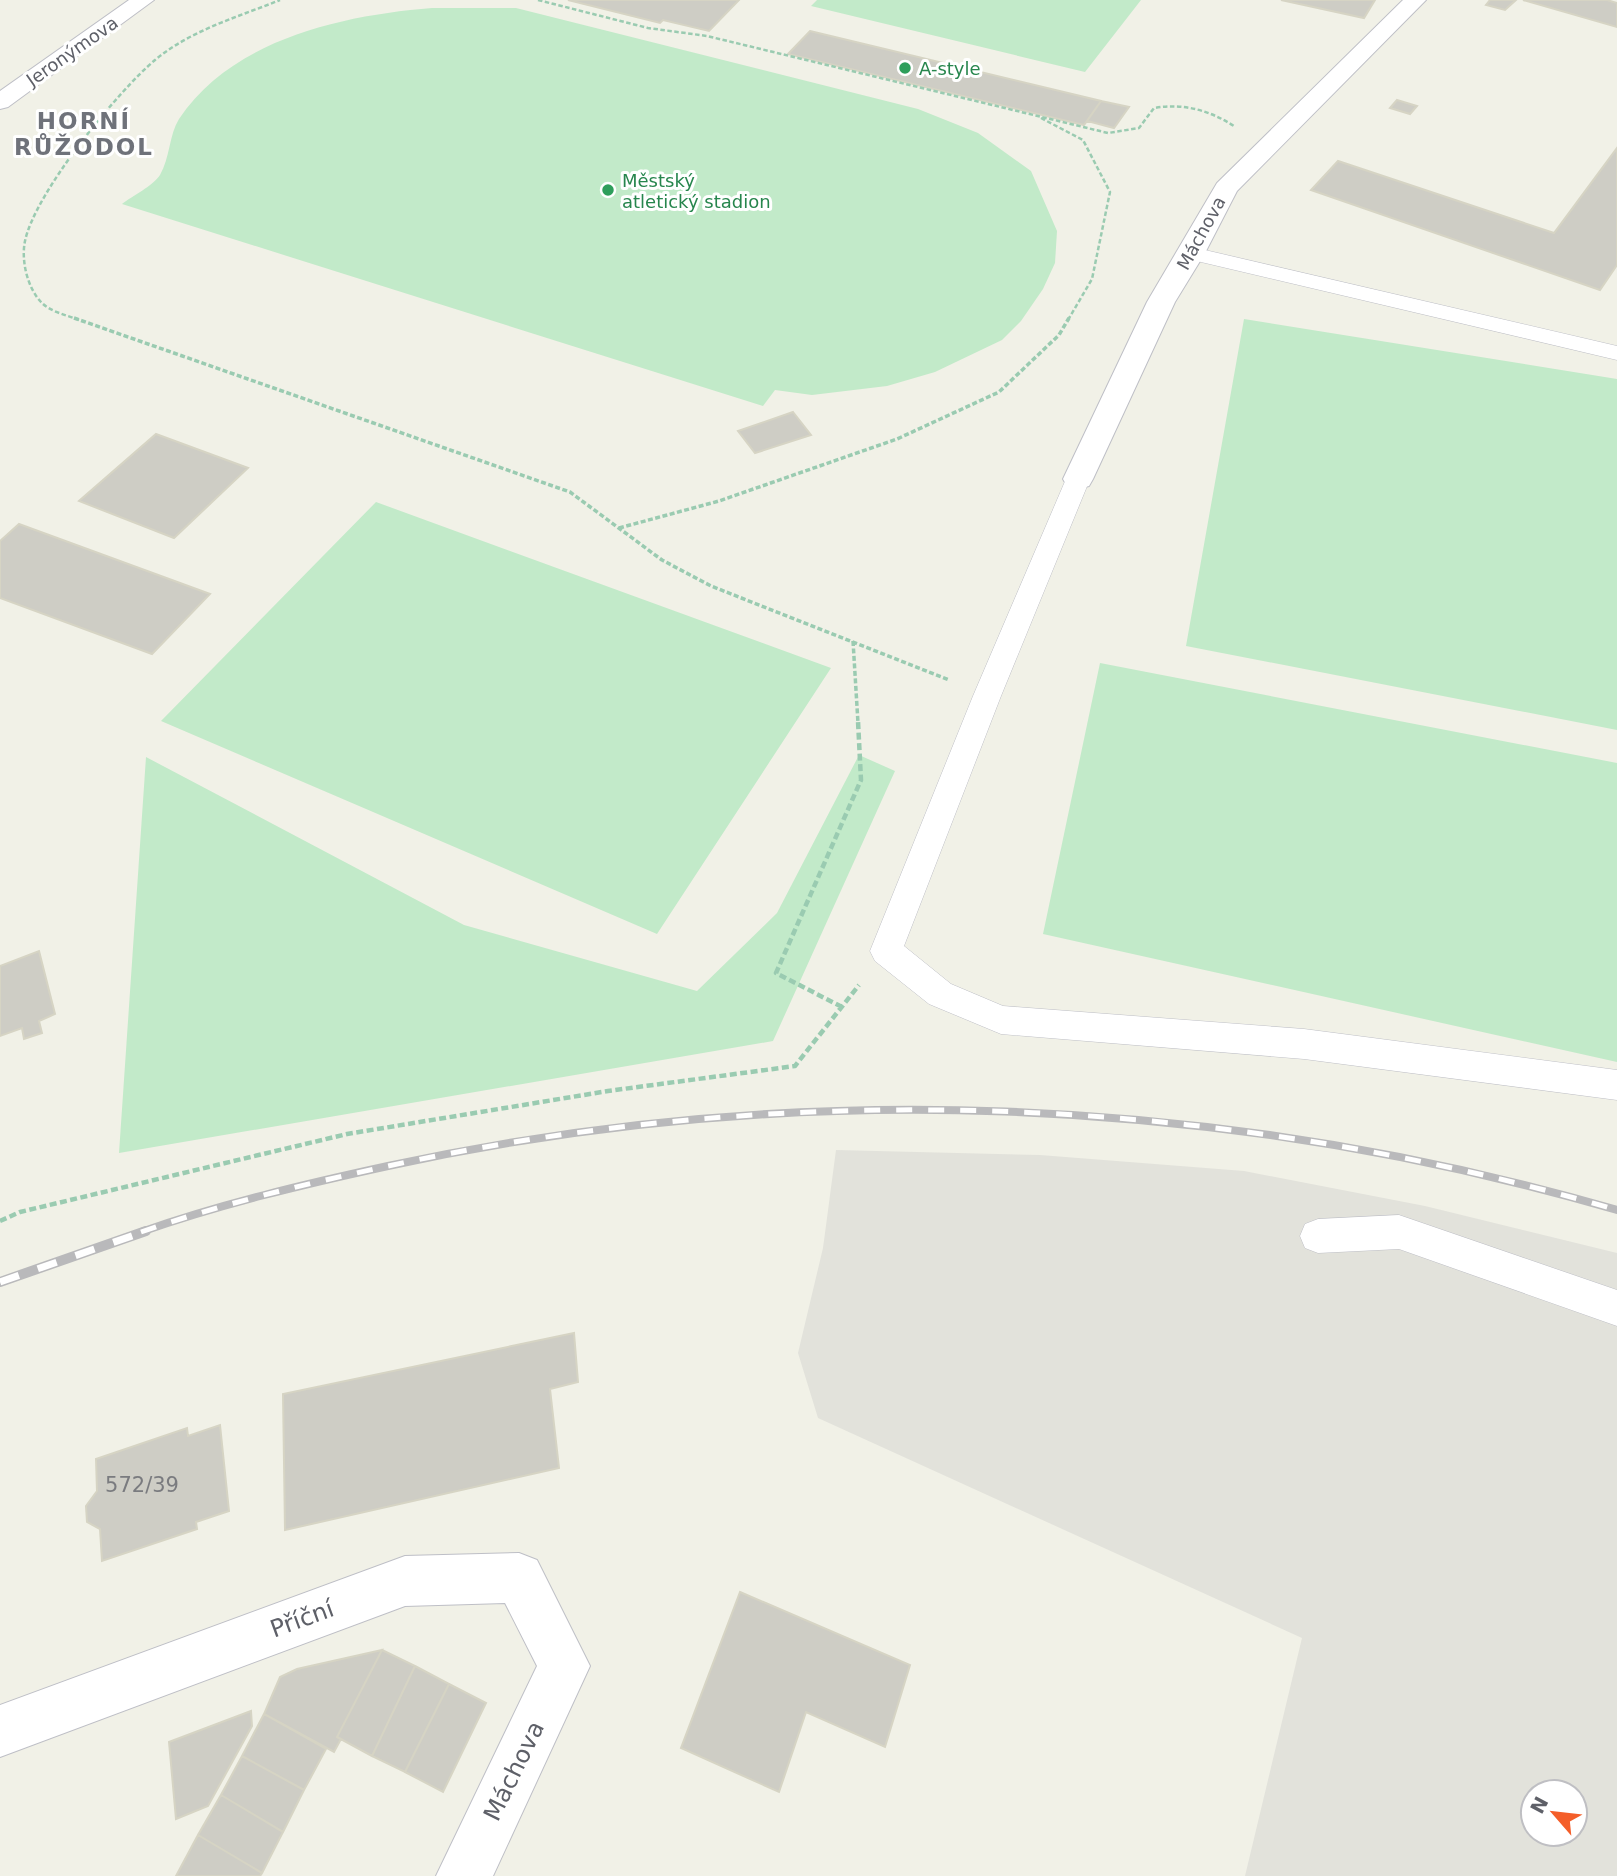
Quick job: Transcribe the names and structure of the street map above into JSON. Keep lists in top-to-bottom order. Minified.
{"streets":{"street":["Jeronýmova","Máchova","Příční"]},"crossings":[["Máchova","Příční"]],"districts":["HORNÍ RŮŽODOL"],"places":["A-style","Městský atletický stadion"],"house_numbers":["572/39"],"north":"top left"}
